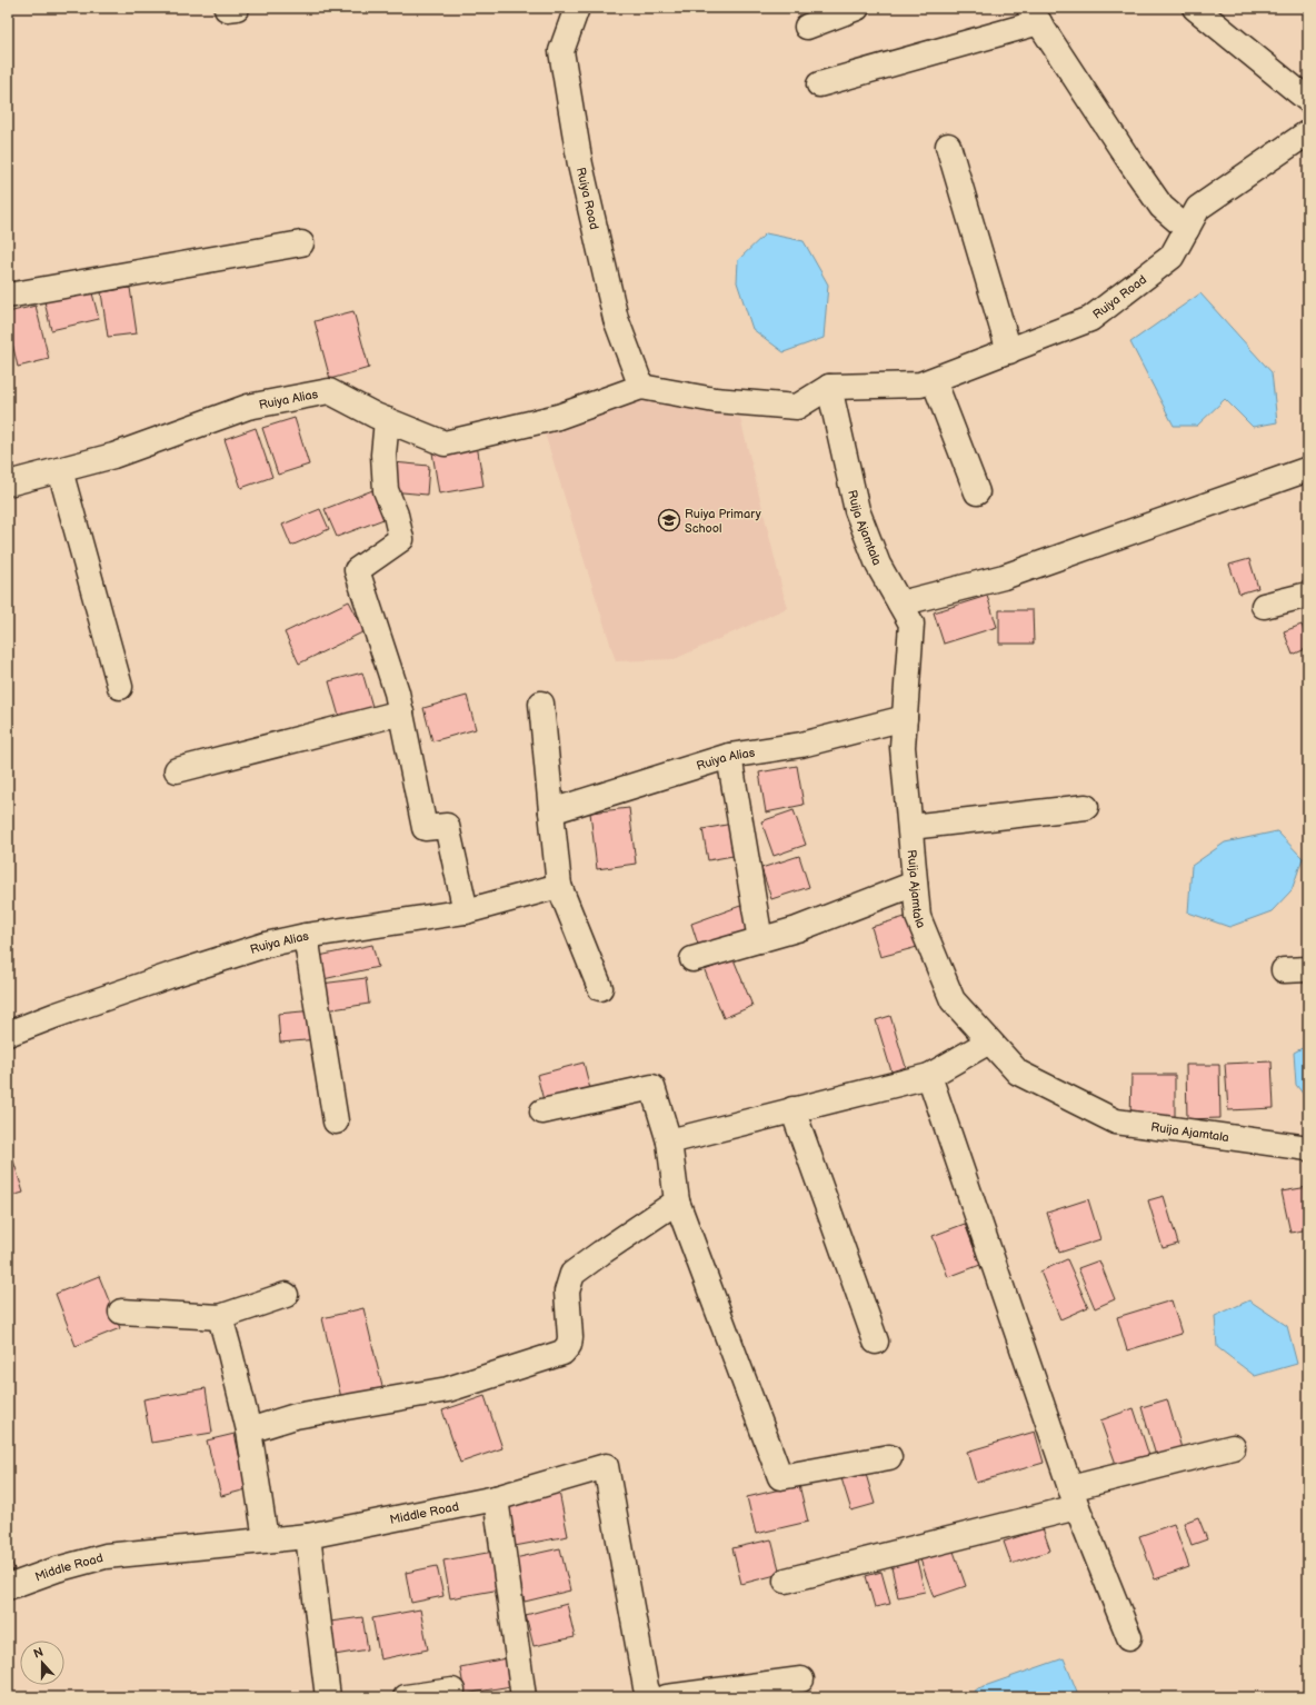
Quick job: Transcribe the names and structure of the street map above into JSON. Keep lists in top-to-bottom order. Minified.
{"streets":{"street":["Ruiya Road","Ruiya Alias","Ruija Ajamtala","Middle Road"]},"crossings":[["Ruiya Road","Ruiya Alias"],["Ruiya Road","Ruija Ajamtala"],["Ruiya Alias","Ruija Ajamtala"]],"places":{"school or university":["Ruiya Primary School"]},"north":"top"}
